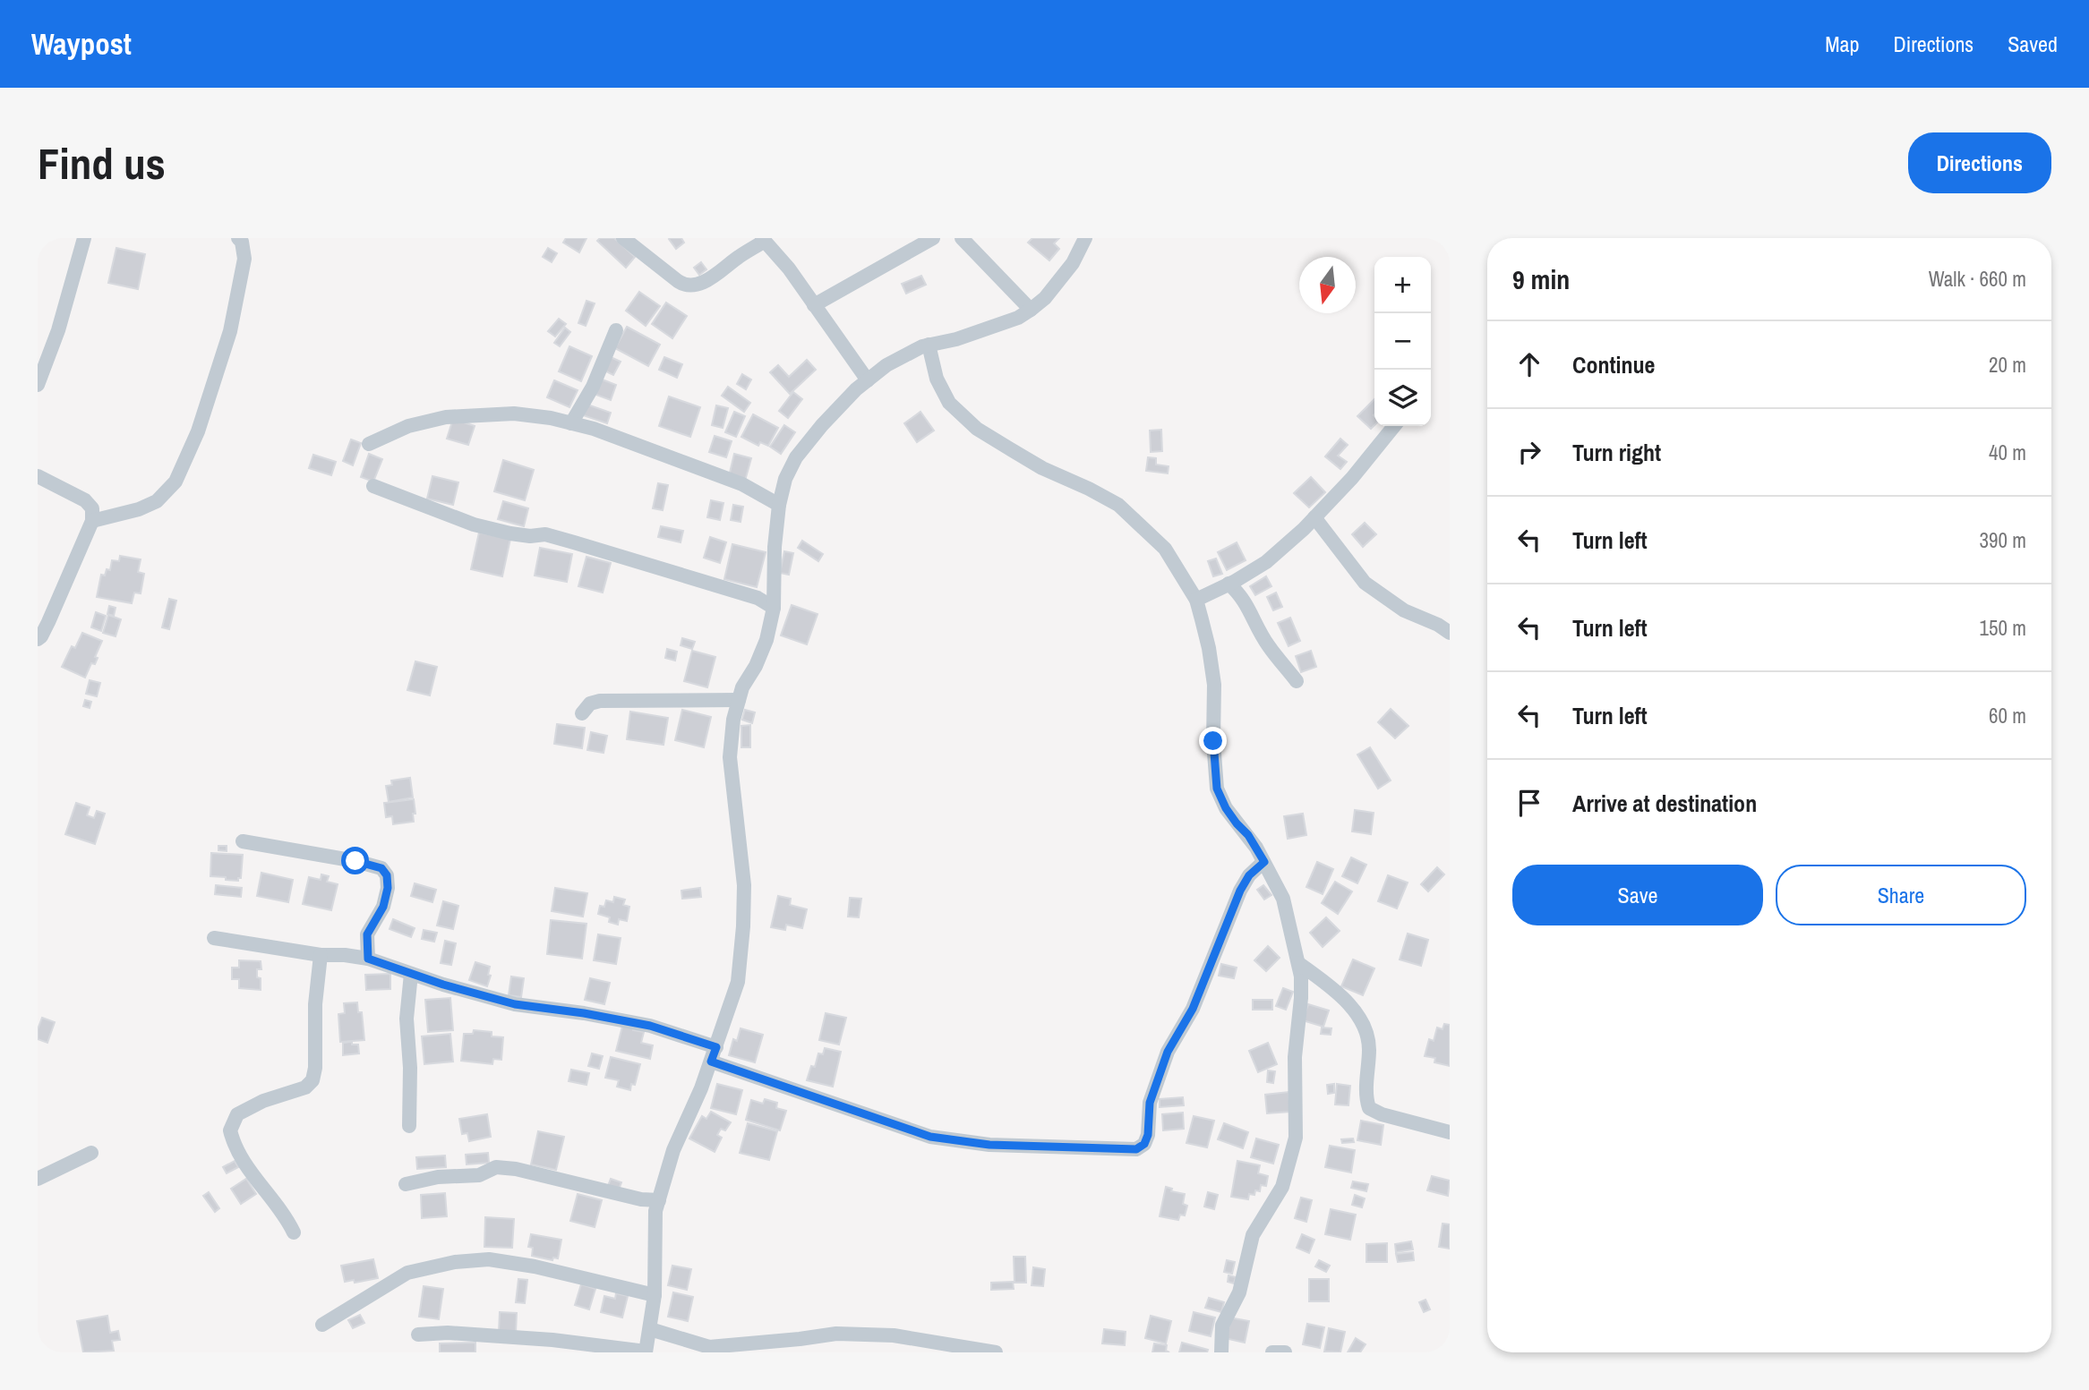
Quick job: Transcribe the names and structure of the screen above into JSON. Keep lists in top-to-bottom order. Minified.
{"north":"bottom","page":{"header":"Waypost","nav":["Map","Directions","Saved"],"buttons":["Directions",["Save","Share"]],"title":"Find us","heading":["9 min","Walk · 660 m"],"map_buttons":["+","−"],"list":[["Continue","20 m"],["Turn right","40 m"],["Turn left","390 m"],["Turn left","150 m"],["Turn left","60 m"],"Arrive at destination"]}}
